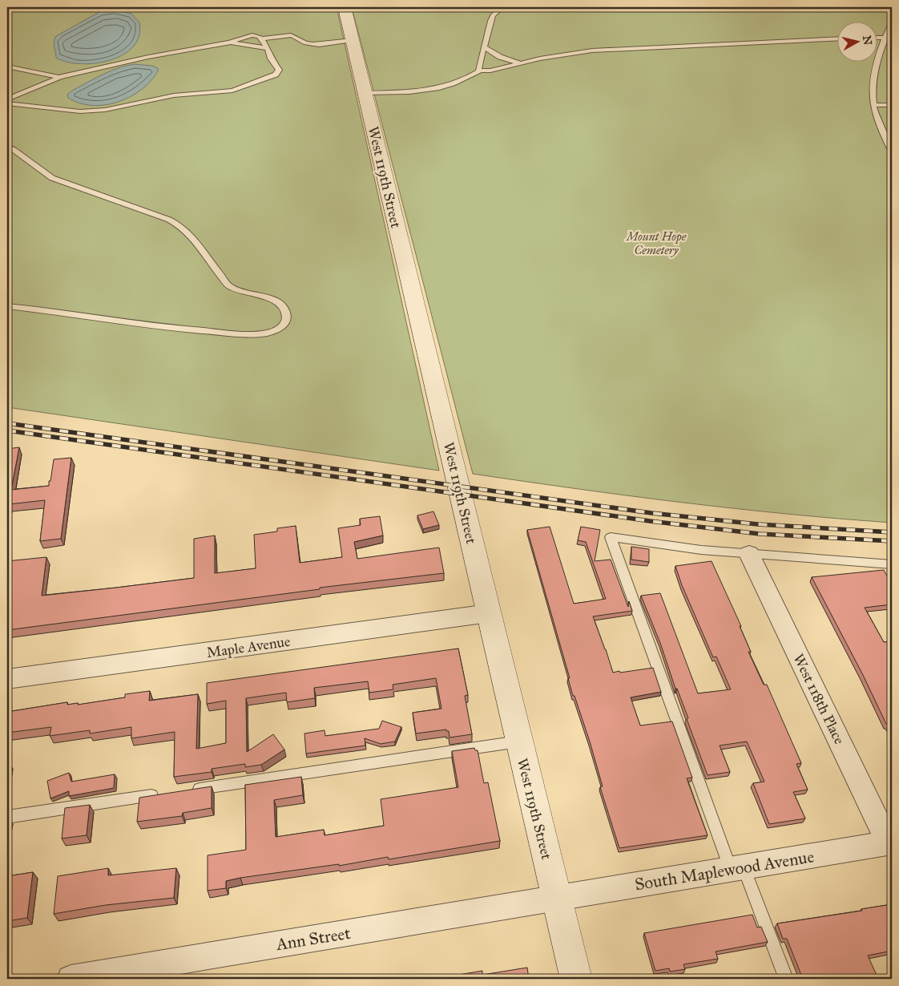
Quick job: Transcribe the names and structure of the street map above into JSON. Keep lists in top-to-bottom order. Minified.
{"streets":{"street":["West 119th Street","Maple Avenue","West 118th Place","South Maplewood Avenue","Ann Street"]},"crossings":[["West 119th Street","Maple Avenue"],["West 119th Street","South Maplewood Avenue"],["West 119th Street","Ann Street"],["West 118th Place","South Maplewood Avenue"],["South Maplewood Avenue","Ann Street"]],"parks":["Mount Hope Cemetery"],"north":"right"}
